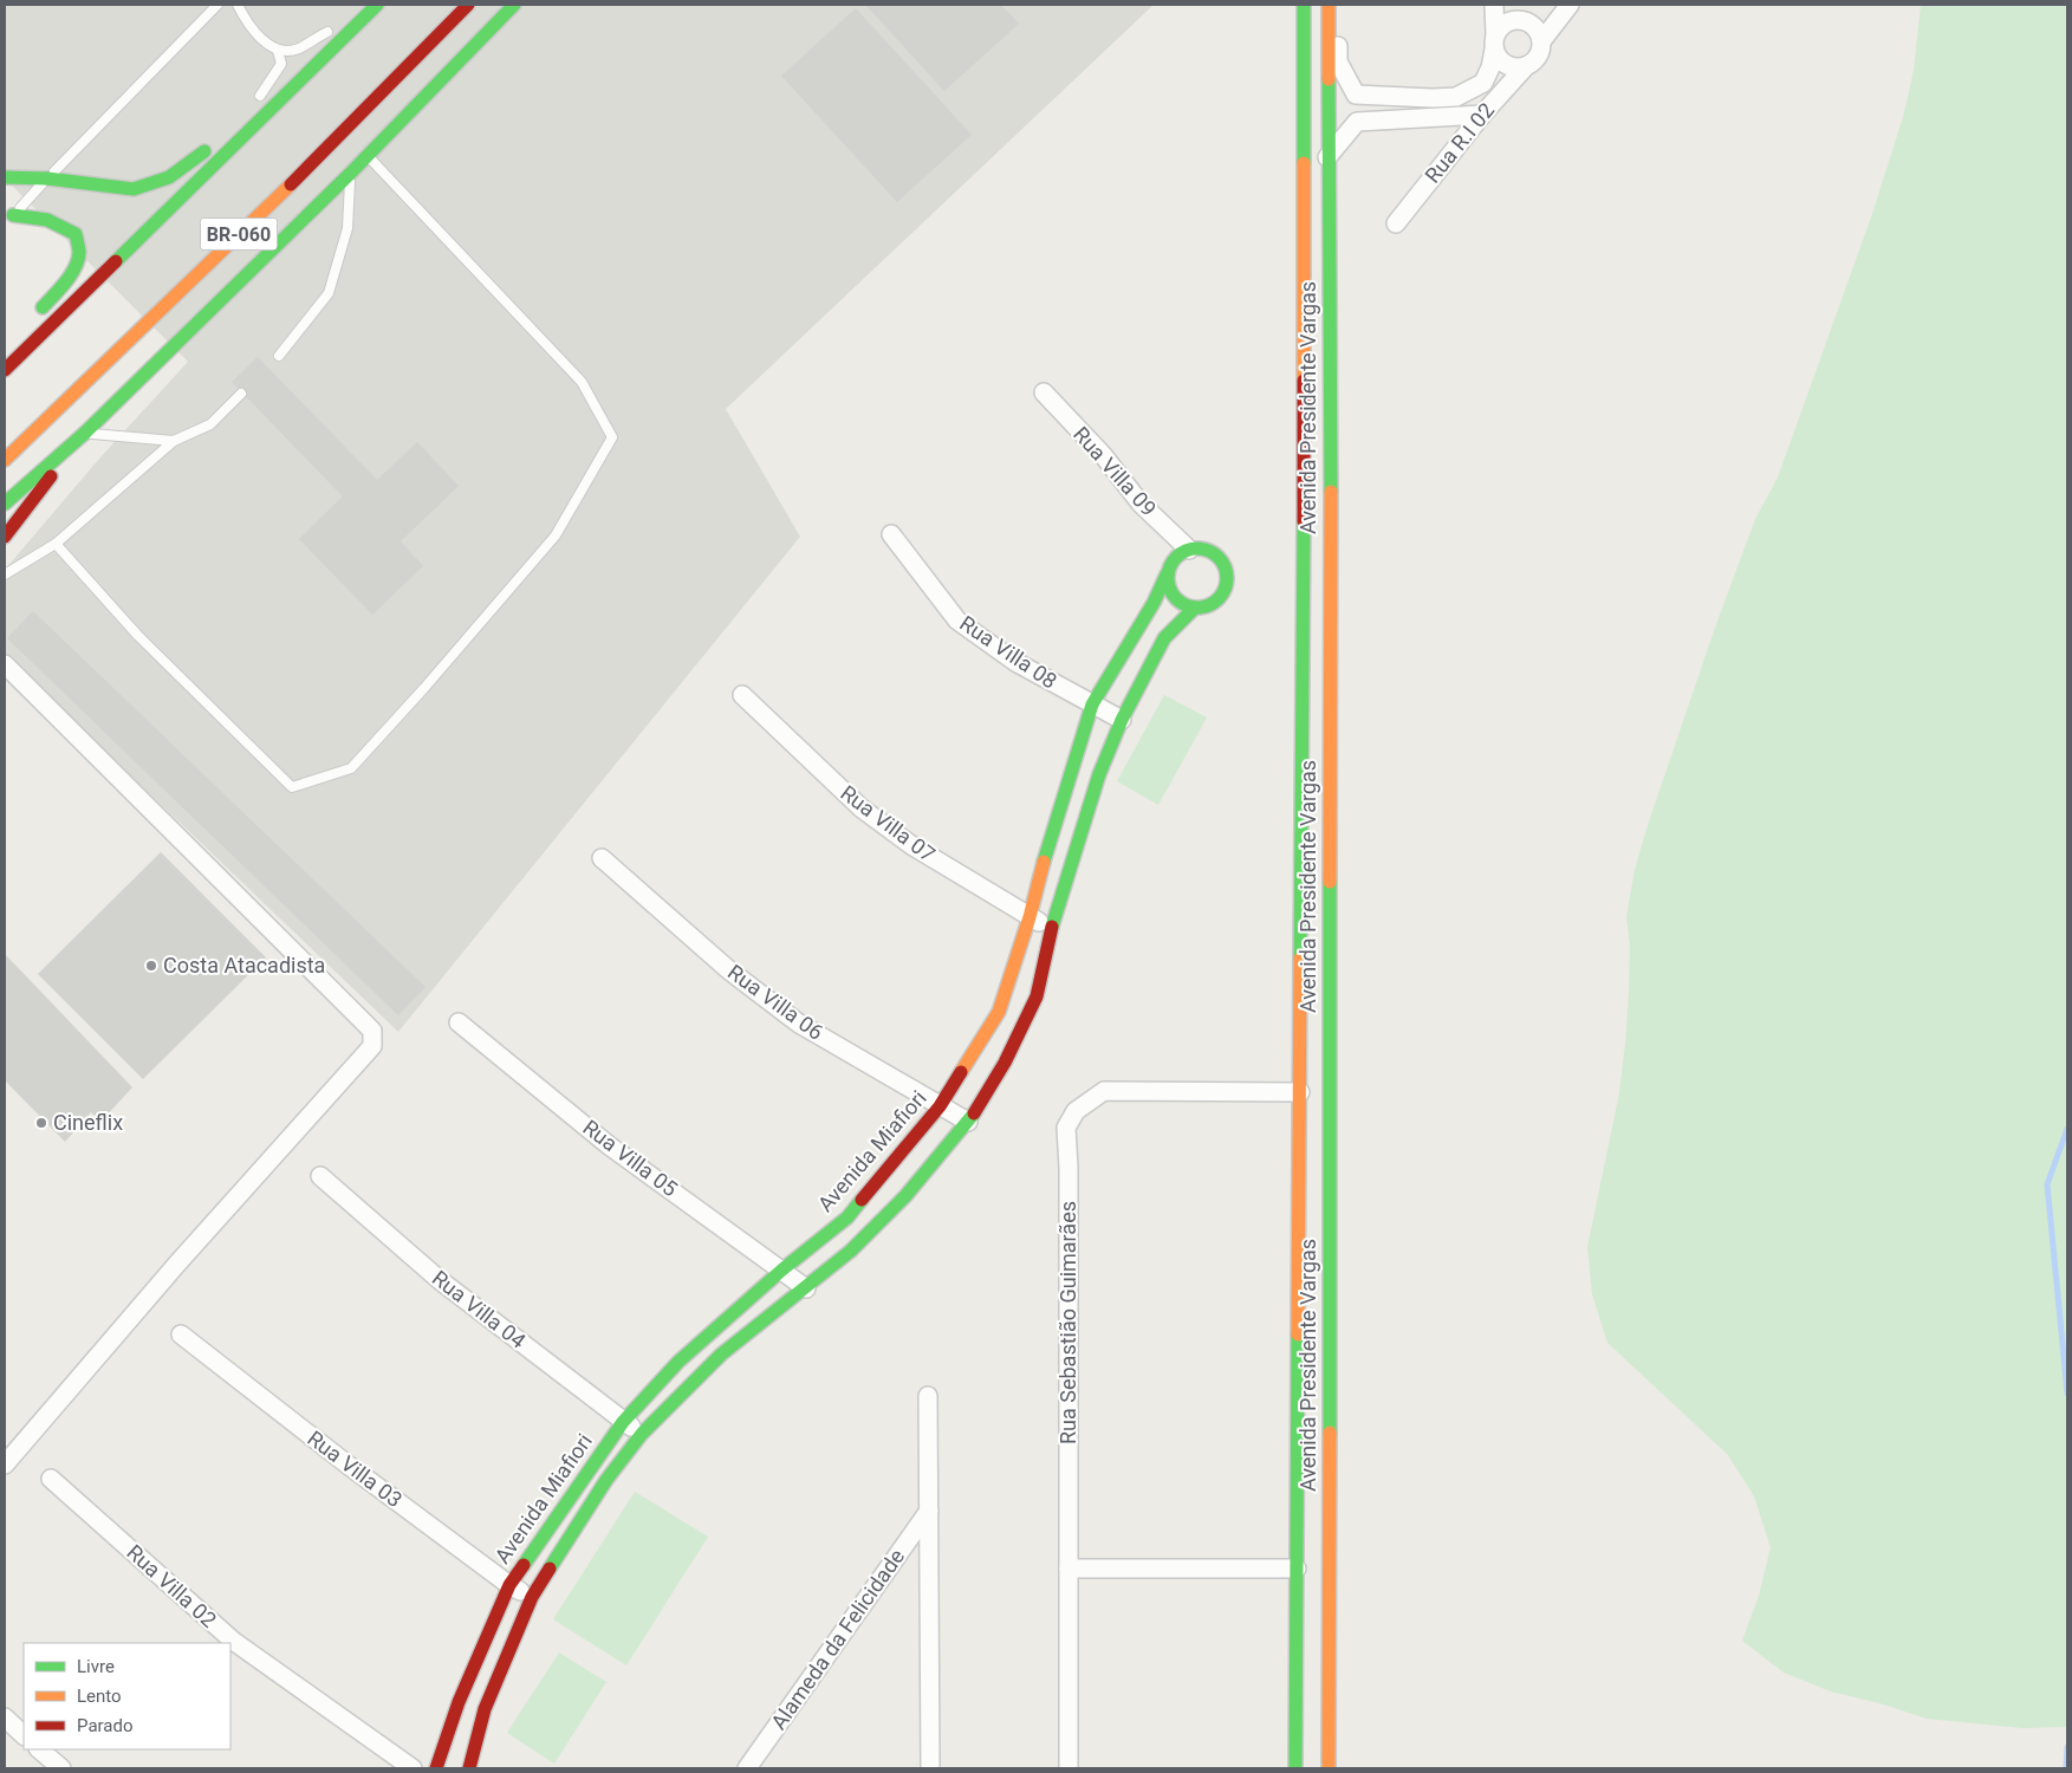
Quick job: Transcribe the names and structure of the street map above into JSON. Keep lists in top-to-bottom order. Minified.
{"streets":{"main road":["BR-060","Avenida Presidente Vargas","Avenida Miafiori"],"street":["Rua R.I 02","Rua Villa 09","Rua Villa 08","Rua Villa 07","Rua Villa 06","Rua Villa 05","Rua Villa 04","Rua Sebastião Guimarães","Rua Villa 03","Rua Villa 02","Alameda da Felicidade"]},"crossings":[["Avenida Presidente Vargas","Rua Sebastião Guimarães"],["Rua Villa 09","Avenida Miafiori"],["Rua Villa 08","Avenida Miafiori"],["Rua Villa 07","Avenida Miafiori"],["Rua Villa 06","Avenida Miafiori"],["Avenida Miafiori","Rua Villa 05"],["Avenida Miafiori","Rua Villa 04"],["Avenida Miafiori","Rua Villa 03"]],"places":["Costa Atacadista","Cineflix"],"legend":["Livre","Lento","Parado"]}
